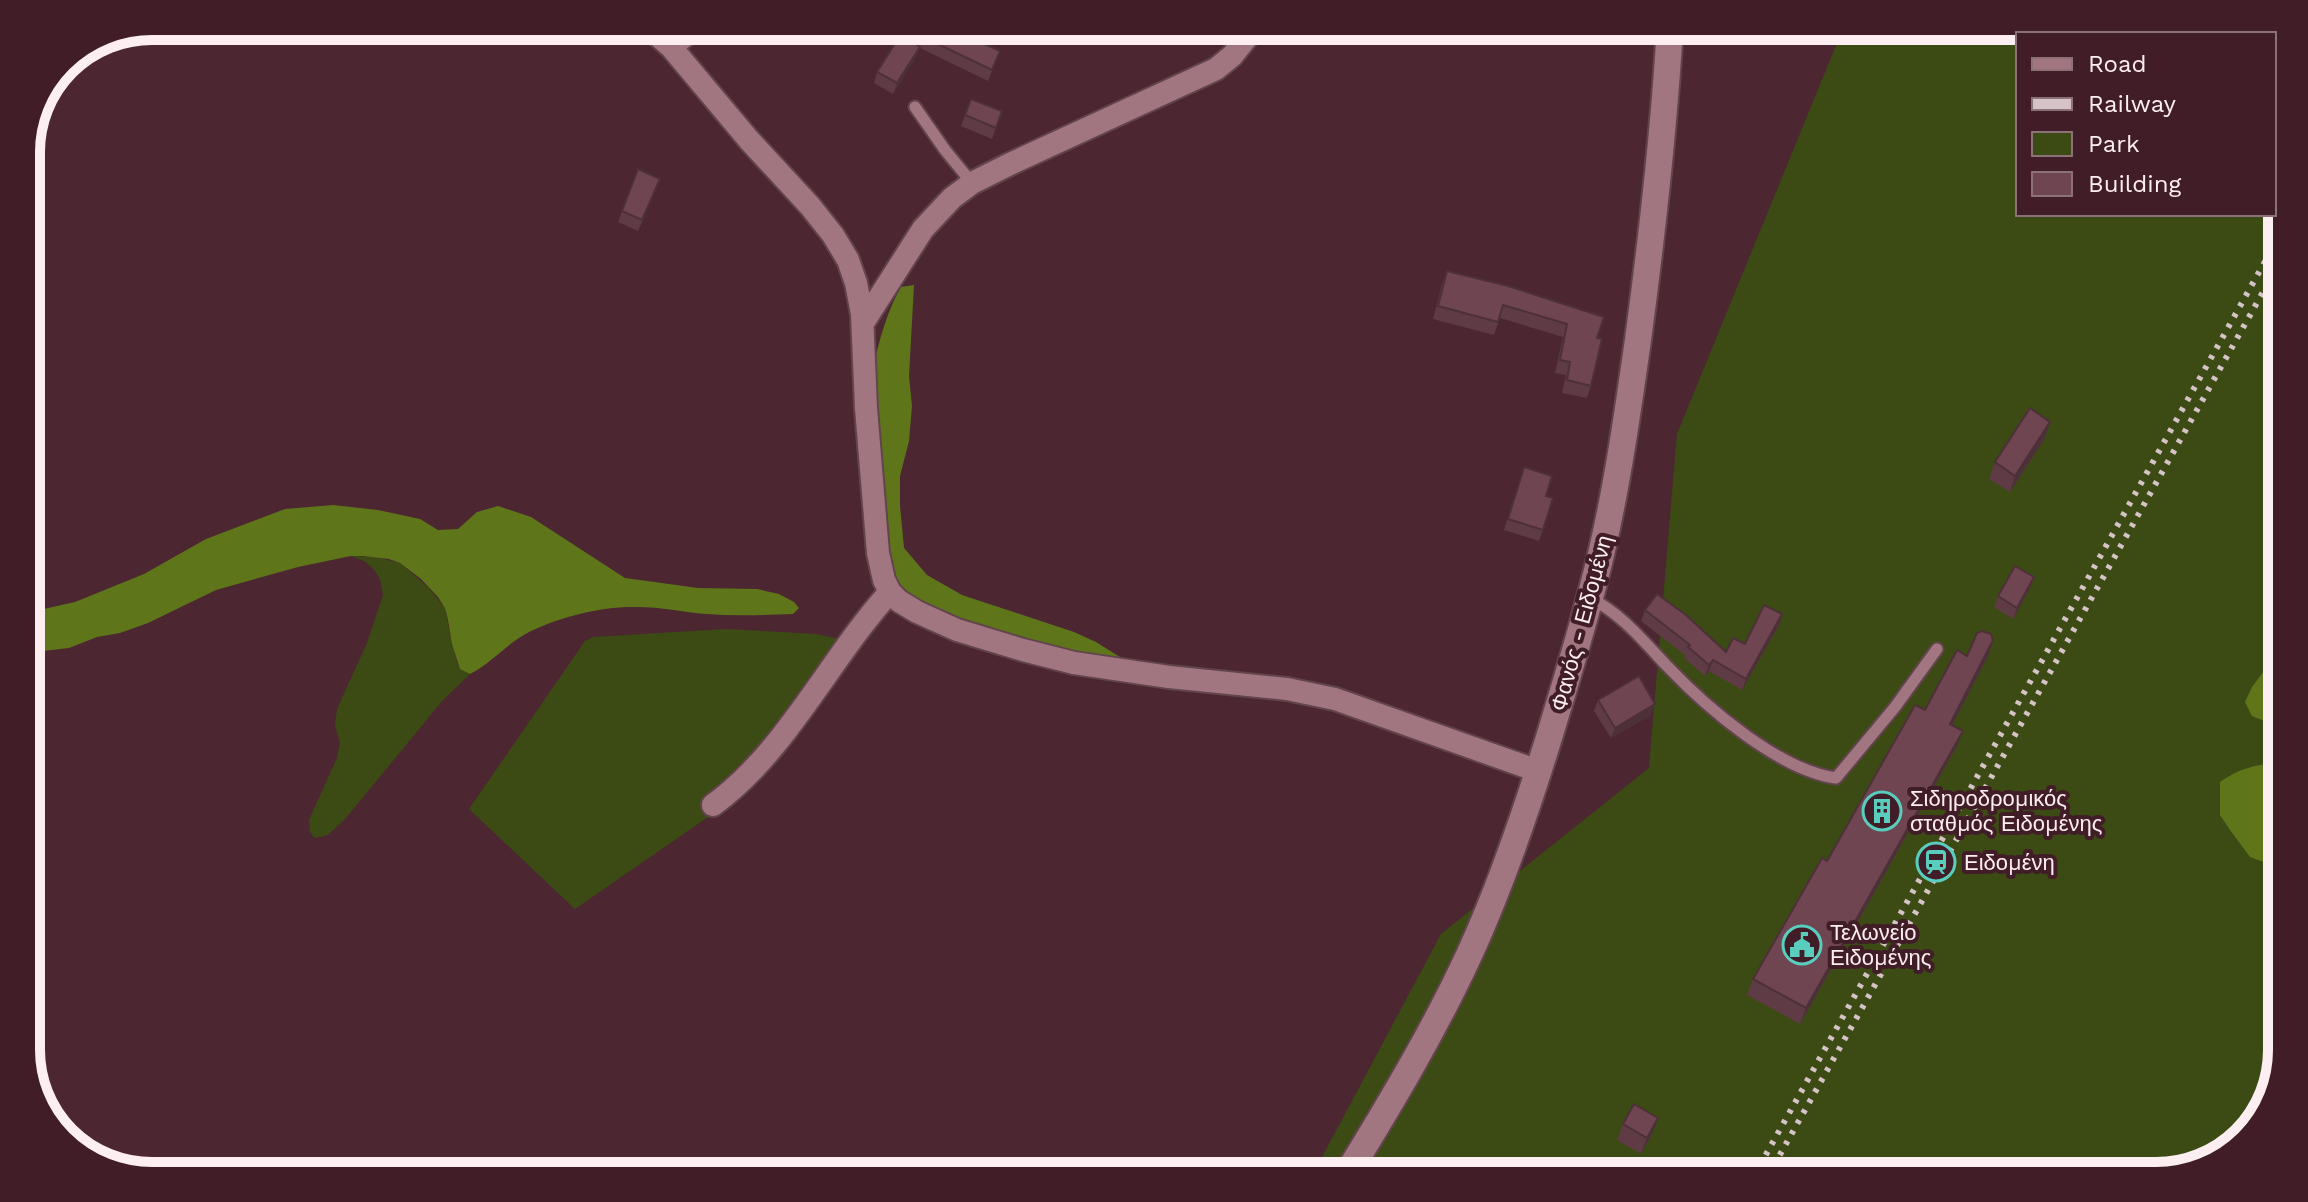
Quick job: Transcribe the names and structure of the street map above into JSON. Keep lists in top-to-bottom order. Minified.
{"streets":{"street":["Φανός - Ειδομένη"]},"places":{"building":["Σιδηροδρομικός σταθμός Ειδομένης"],"station":["Ειδομένη"],"public building":["Τελωνείο Ειδομένης"]},"legend":["Road","Railway","Park","Building"]}
